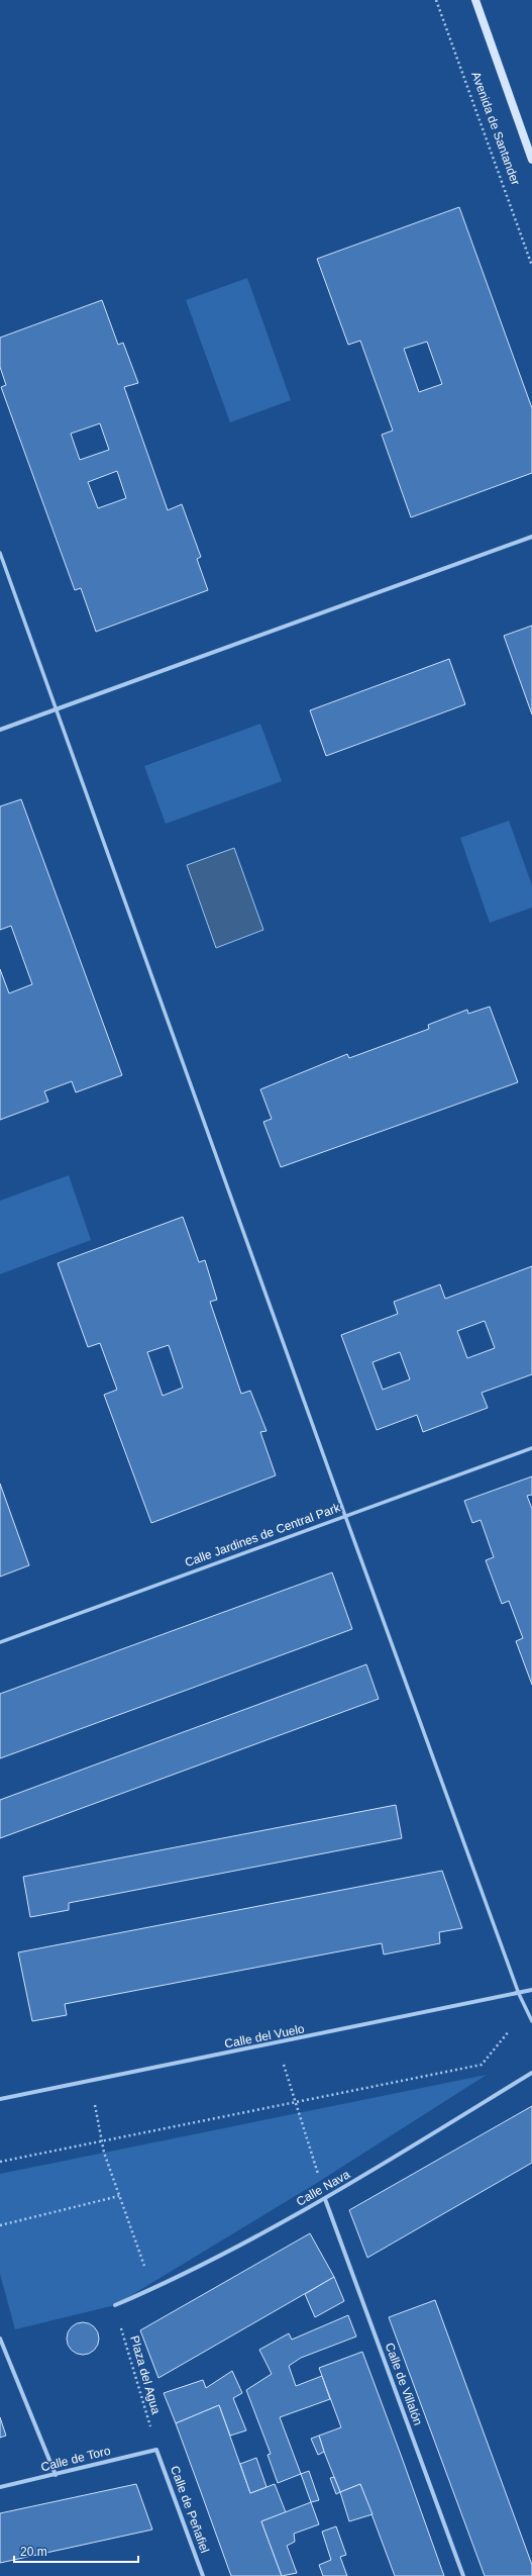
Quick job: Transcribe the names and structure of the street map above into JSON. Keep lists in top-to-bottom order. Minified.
{"streets":{"main road":["Avenida de Santander"],"street":["Calle Jardines de Central Park","Calle del Vuelo","Calle Nava","Calle de Villalón","Calle de Toro","Calle de Peñafiel"],"path":["Plaza del Agua"]},"crossings":[["Calle Nava","Plaza del Agua"],["Calle Nava","Calle de Villalón"],["Plaza del Agua","Calle de Toro"],["Plaza del Agua","Calle de Peñafiel"],["Calle de Toro","Calle de Peñafiel"]],"scale_bar":"20 m"}
